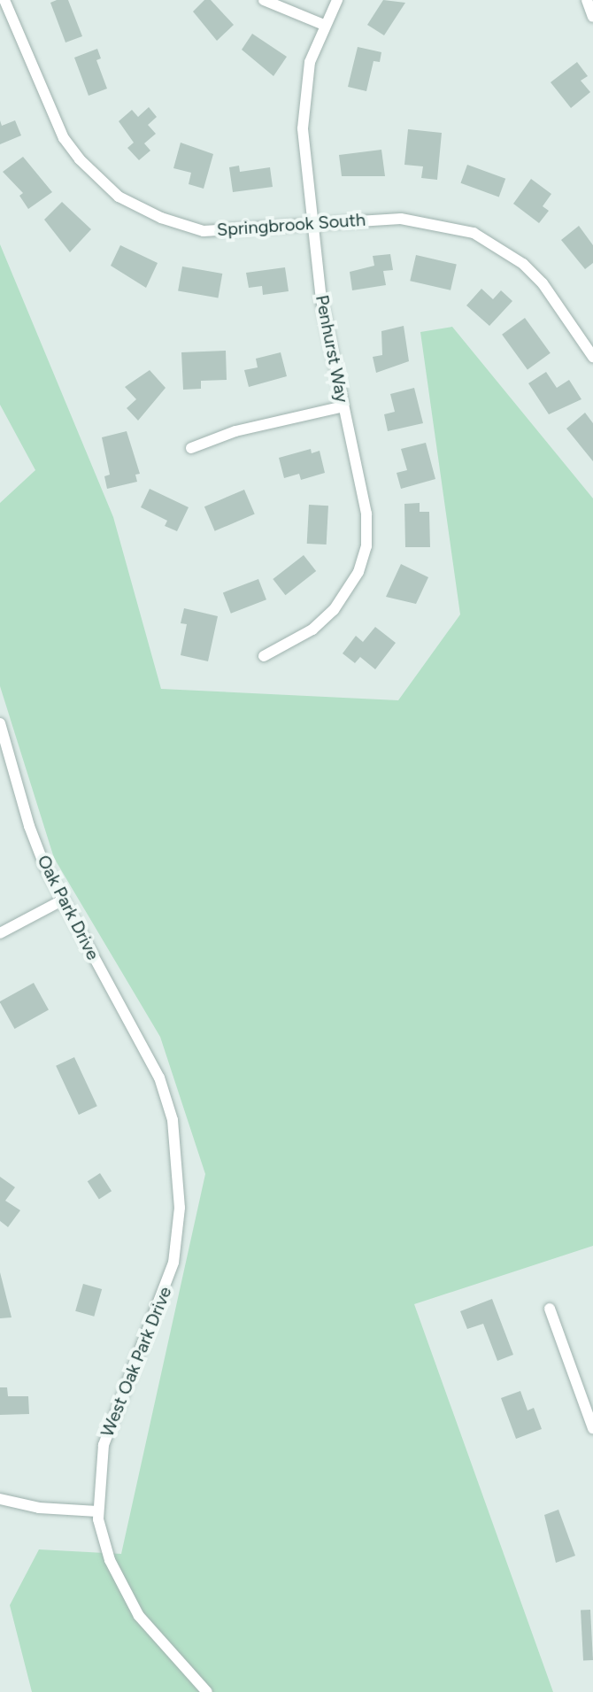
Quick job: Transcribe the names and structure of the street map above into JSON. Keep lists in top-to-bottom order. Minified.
{"streets":{"street":["Springbrook South","Penhurst Way","Oak Park Drive","West Oak Park Drive"]},"crossings":[["Springbrook South","Penhurst Way"],["Oak Park Drive","West Oak Park Drive"]]}
